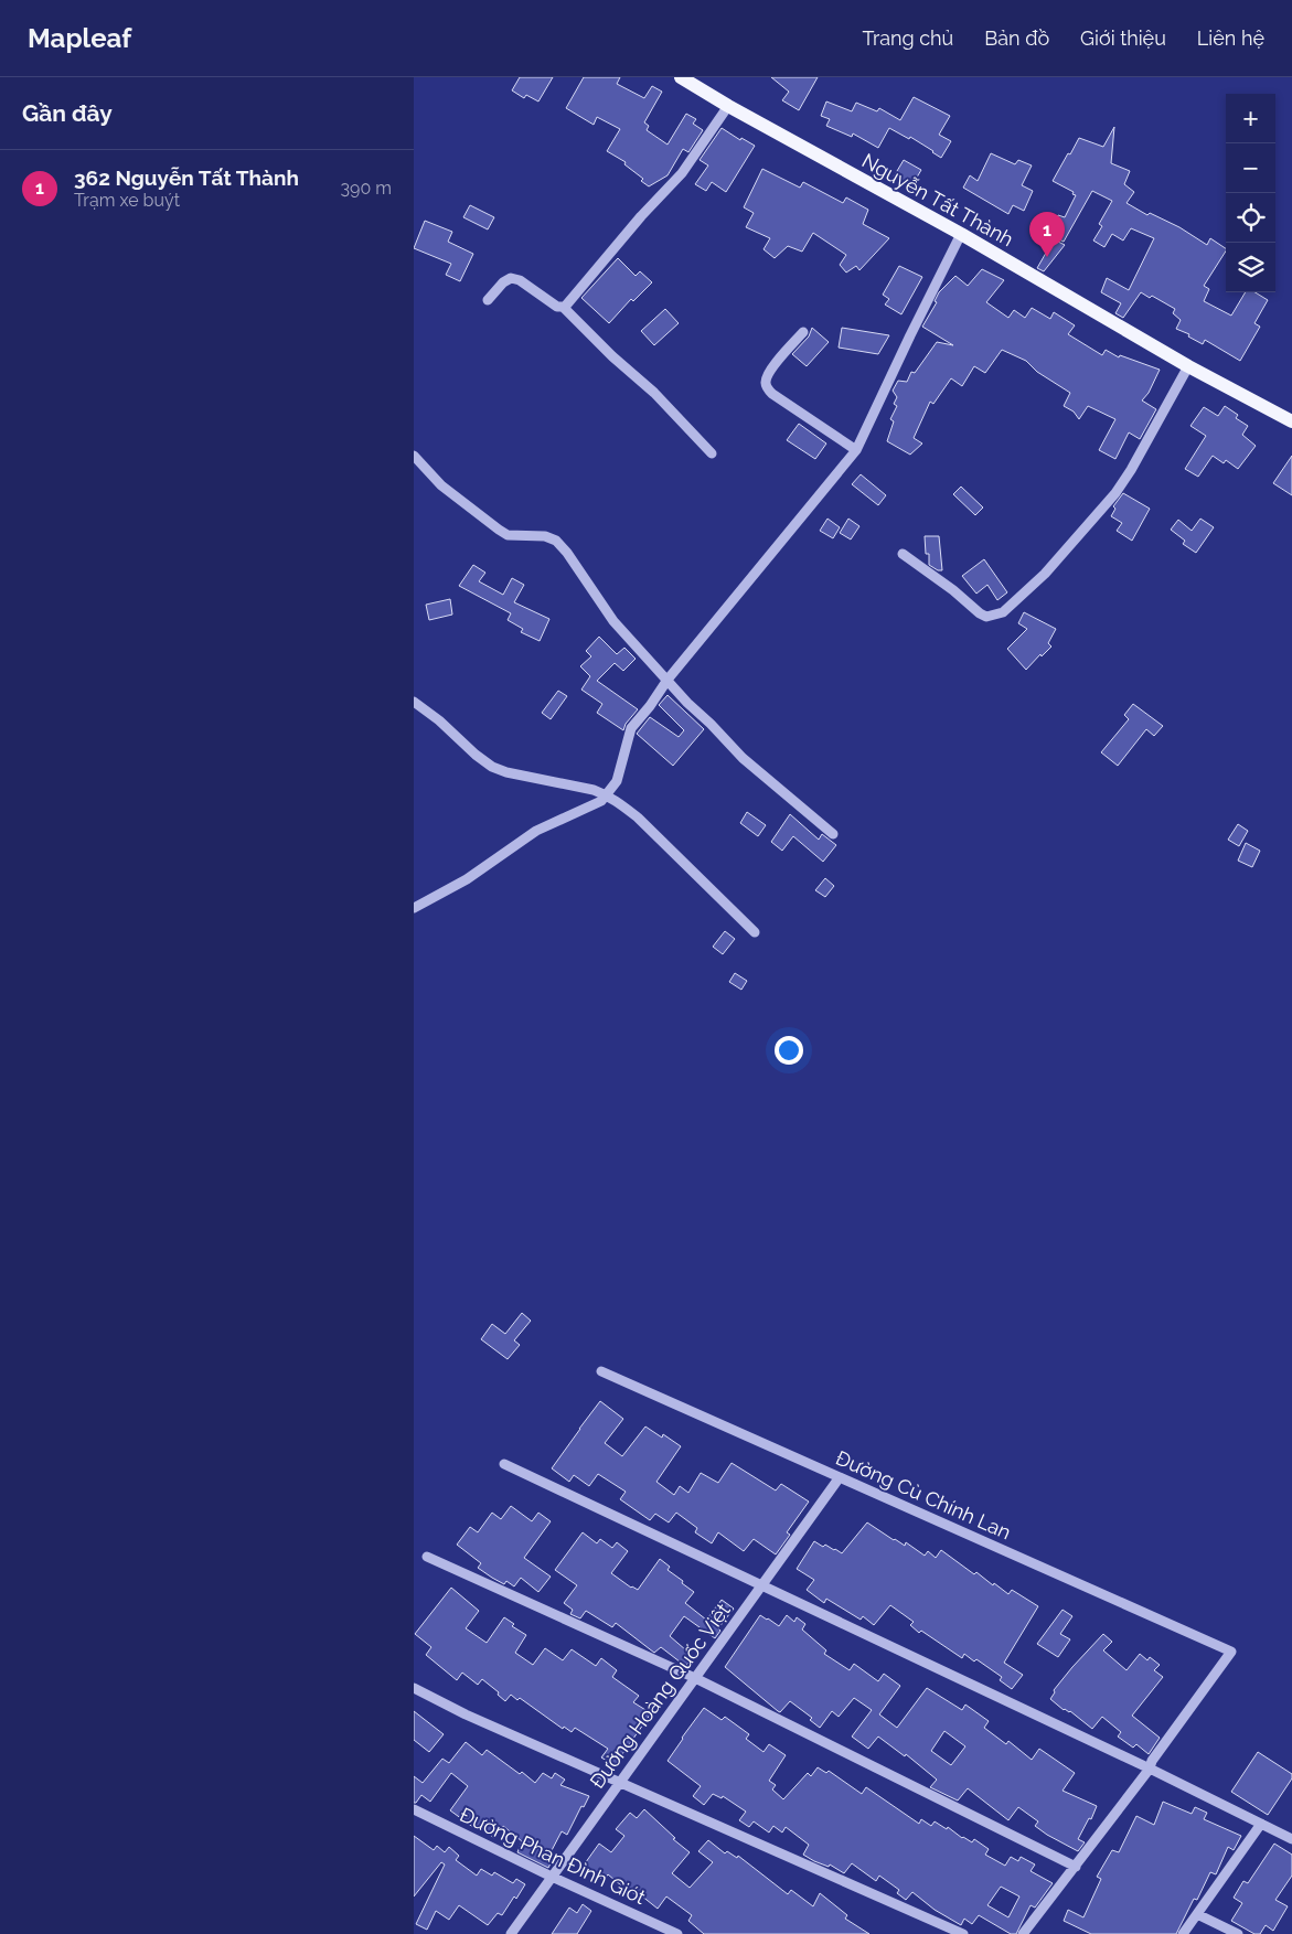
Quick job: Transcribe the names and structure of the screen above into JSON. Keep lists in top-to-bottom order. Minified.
{"streets":{"main road":["Nguyễn Tất Thành"],"street":["Đường Cù Chính Lan","Đường Hoàng Quốc Việt","Đường Phan Đình Giót"]},"crossings":[["Đường Cù Chính Lan","Đường Hoàng Quốc Việt"],["Đường Hoàng Quốc Việt","Đường Phan Đình Giót"]],"page":{"header":"Mapleaf","nav":["Trang chủ","Bản đồ","Giới thiệu","Liên hệ"],"heading":"Gần đây","map_buttons":["+","−"],"list":[{"mark":"1","name":"362 Nguyễn Tất Thành","note":"Trạm xe buýt","value":"390 m"}],"pins":"1"}}
